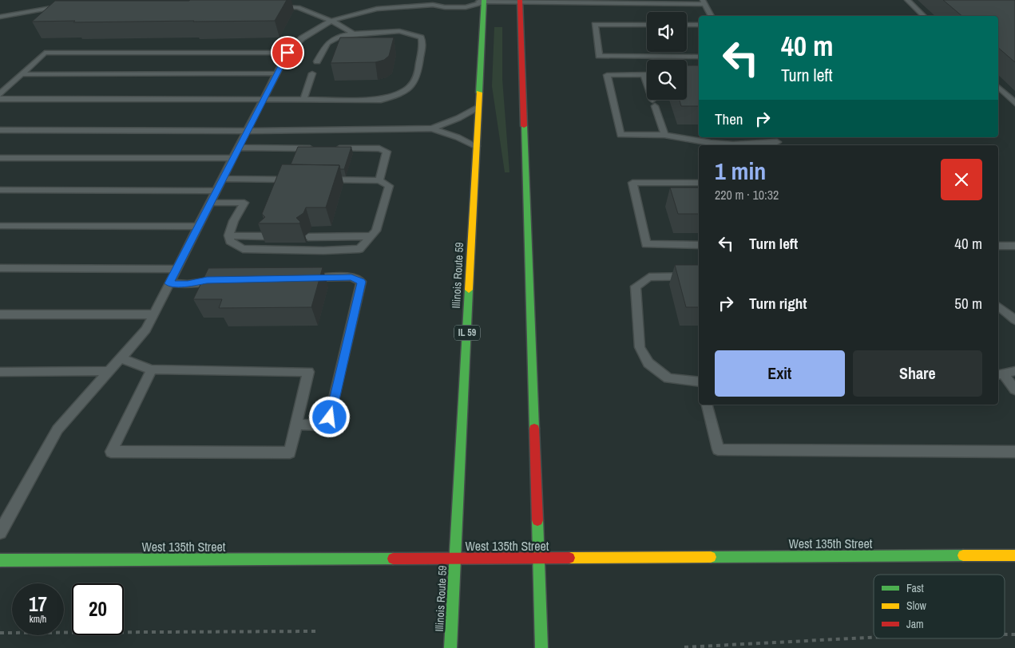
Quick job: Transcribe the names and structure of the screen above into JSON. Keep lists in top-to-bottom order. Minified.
{"streets":{"main road":["Illinois Route 59","IL 59","West 135th Street"]},"crossings":[["Illinois Route 59","West 135th Street"]],"legend":["Fast","Slow","Jam"],"page":{"turn":["40 m","Turn left"],"then":"Then","heading":["1 min","220 m · 10:32"],"list":[{"name":"Turn left","value":"40 m"},{"name":"Turn right","value":"50 m"}],"buttons":["Exit","Share"],"speed":"17 km/h","limit":"20"}}
